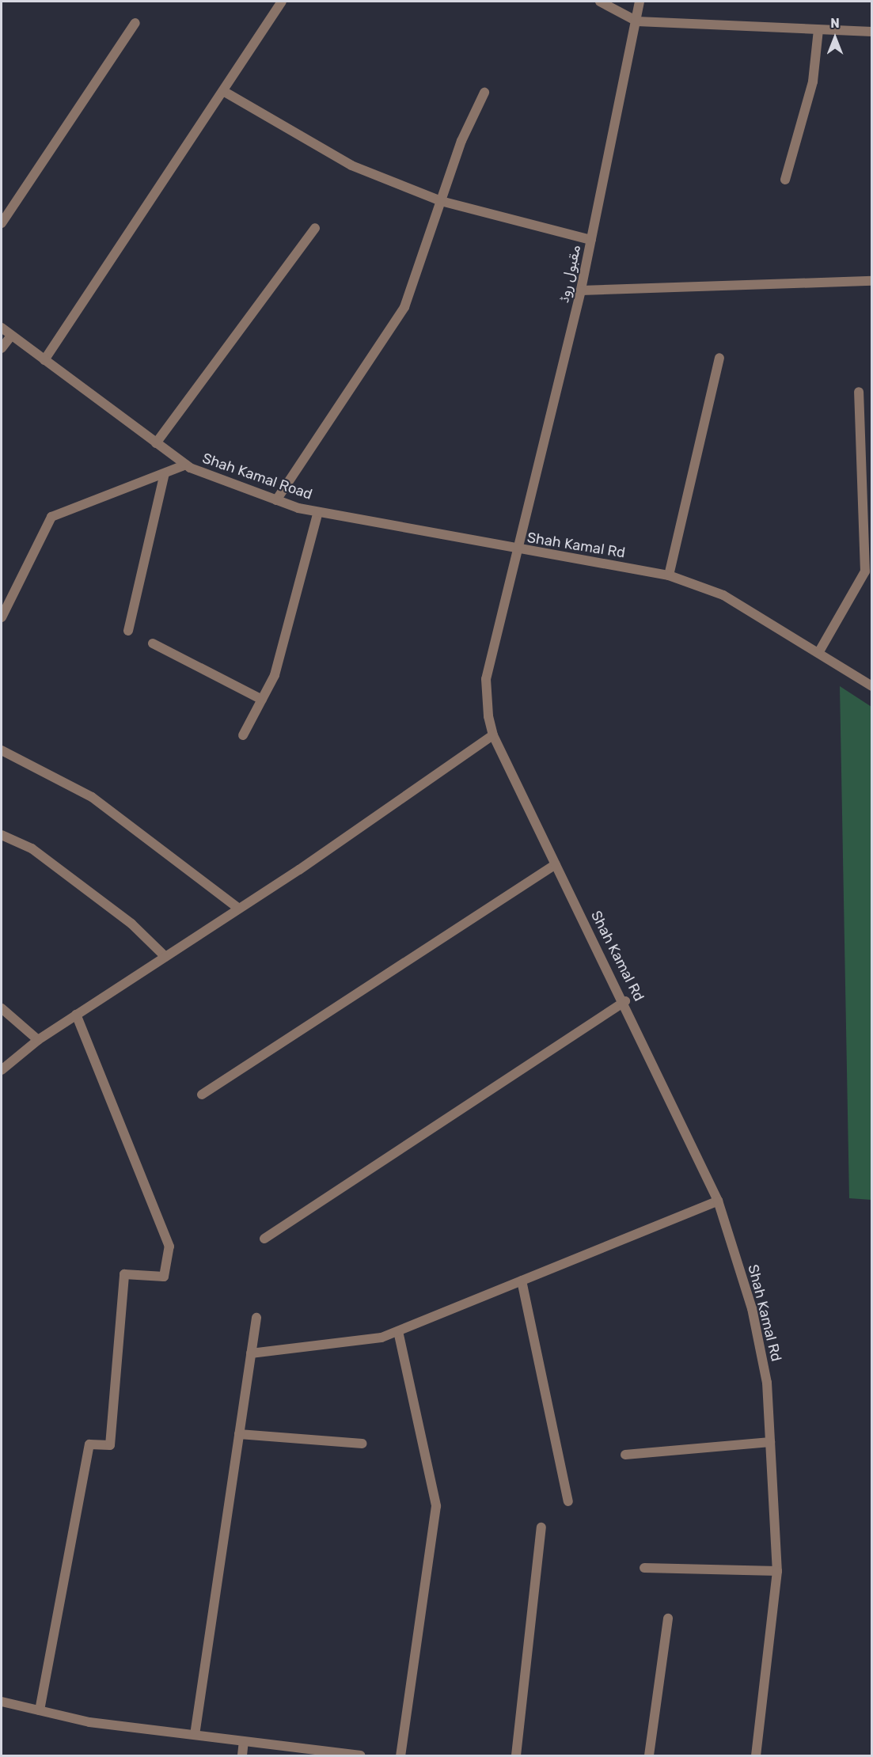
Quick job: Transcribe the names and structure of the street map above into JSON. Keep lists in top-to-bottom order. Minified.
{"streets":{"street":["مقبول روڈ","Shah Kamal Road","Shah Kamal Rd"]},"crossings":[["مقبول روڈ","Shah Kamal Road"],["مقبول روڈ","Shah Kamal Rd"],["Shah Kamal Road","Shah Kamal Rd"]],"north":"top"}
